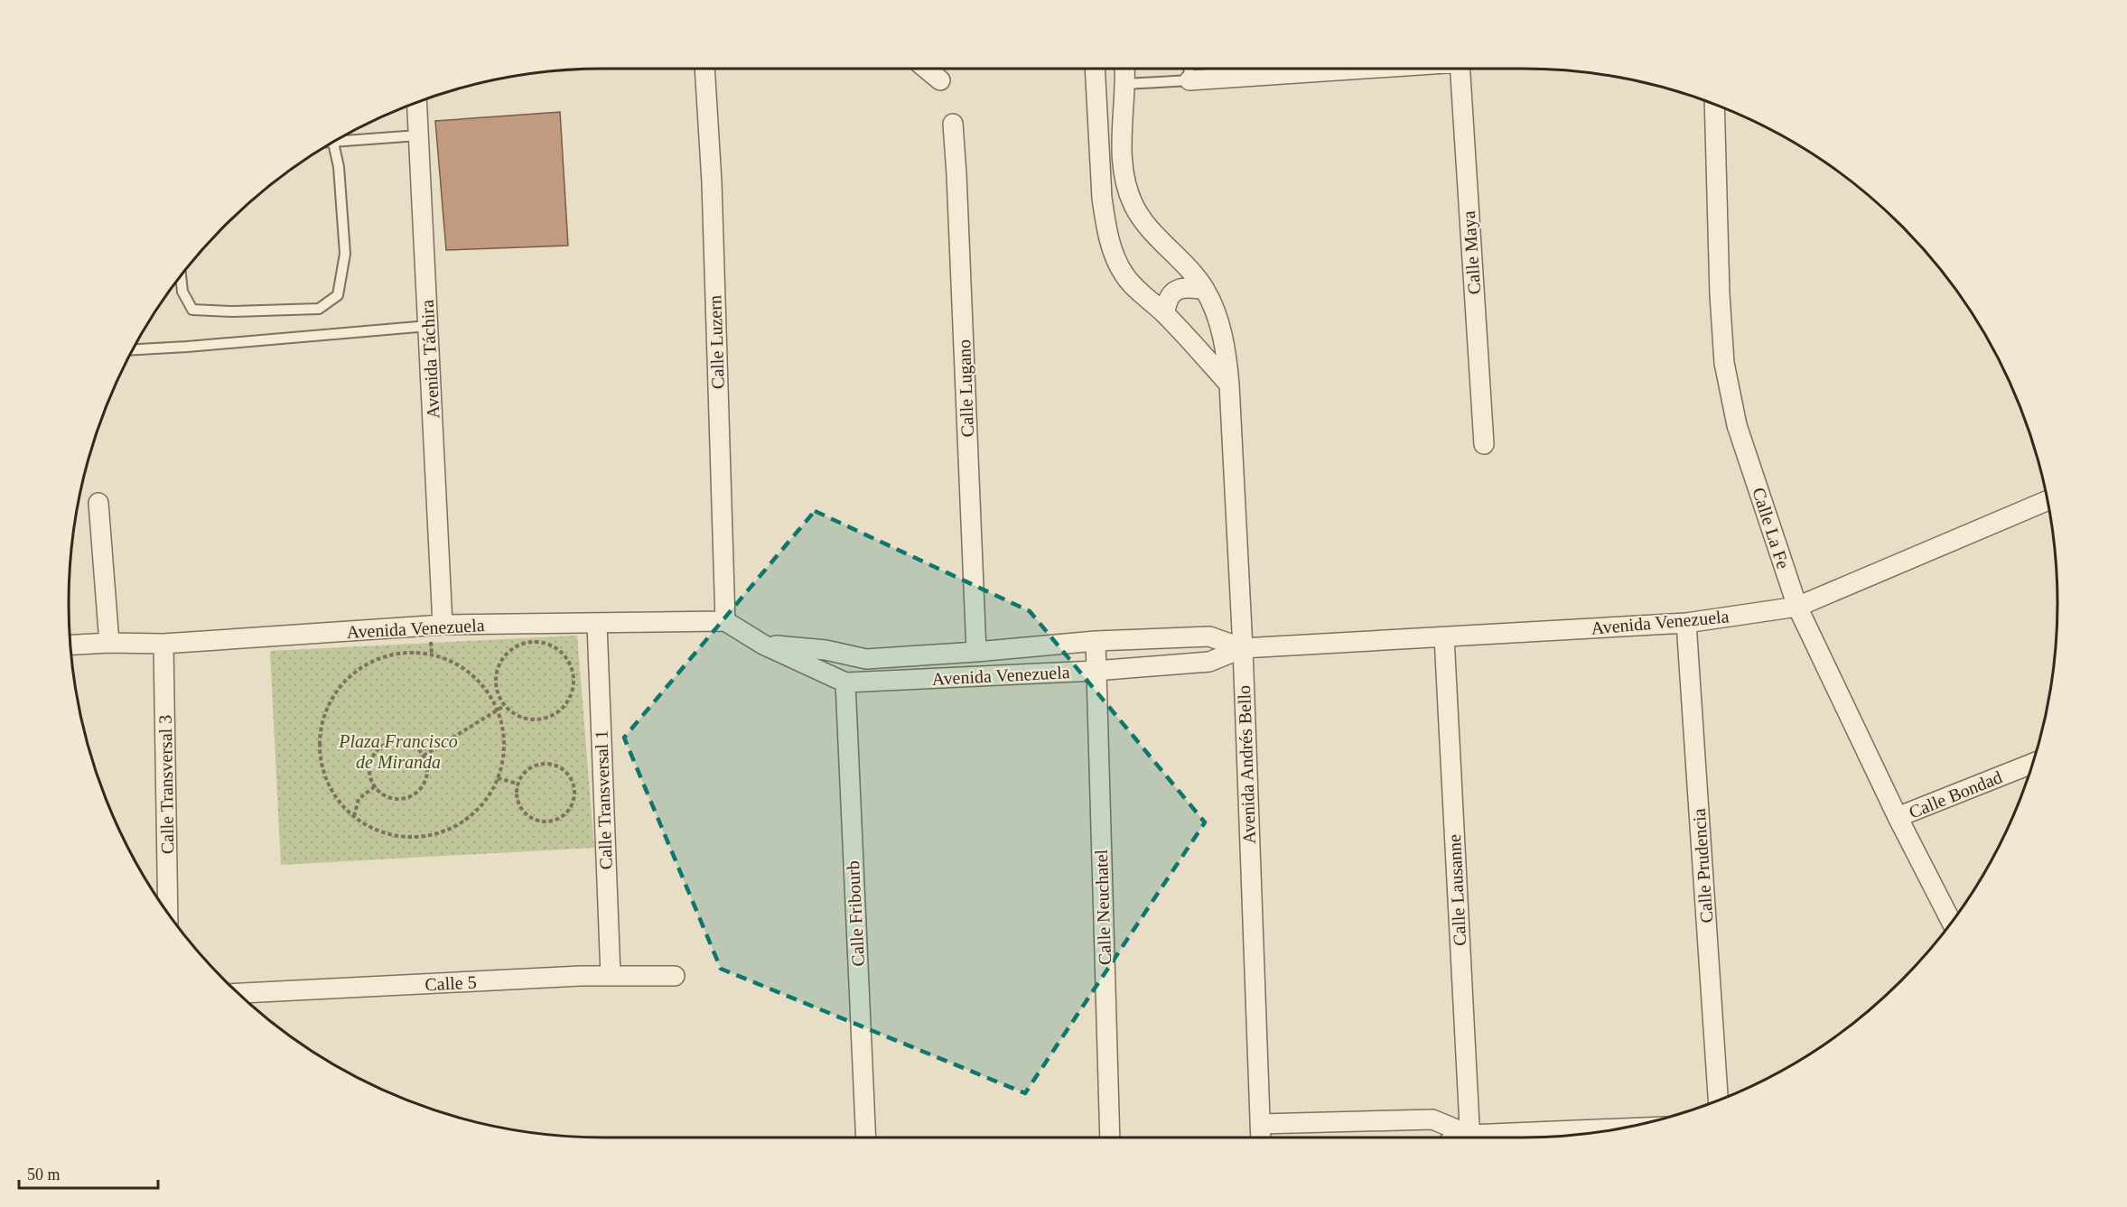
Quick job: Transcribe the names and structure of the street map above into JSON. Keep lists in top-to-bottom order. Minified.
{"streets":{"street":["Calle Maya","Calle Luzern","Avenida Táchira","Calle Lugano","Calle La Fe","Avenida Venezuela","Avenida Andrés Bello","Calle Transversal 3","Calle Bondad","Calle Transversal 1","Calle Prudencia","Calle Lausanne","Calle Neuchatel","Calle Fribourb","Calle 5"]},"crossings":[["Calle Luzern","Avenida Venezuela"],["Avenida Táchira","Avenida Venezuela"],["Calle Lugano","Avenida Venezuela"],["Calle La Fe","Avenida Venezuela"],["Calle La Fe","Calle Bondad"],["Avenida Venezuela","Avenida Andrés Bello"],["Avenida Venezuela","Calle Transversal 3"],["Avenida Venezuela","Calle Transversal 1"],["Avenida Venezuela","Calle Prudencia"],["Avenida Venezuela","Calle Lausanne"],["Avenida Venezuela","Calle Neuchatel"],["Avenida Venezuela","Calle Fribourb"],["Calle Transversal 1","Calle 5"]],"parks":["Plaza Francisco de Miranda"],"scale_bar":"50 m"}
